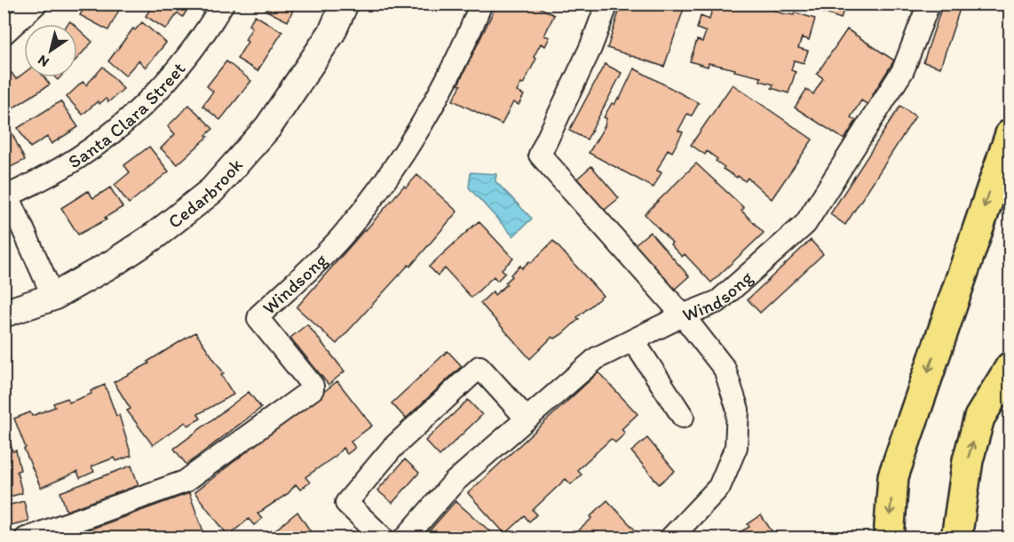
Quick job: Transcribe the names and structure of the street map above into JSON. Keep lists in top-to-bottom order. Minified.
{"streets":{"street":["Santa Clara Street","Cedarbrook","Windsong"]},"north":"bottom left"}
